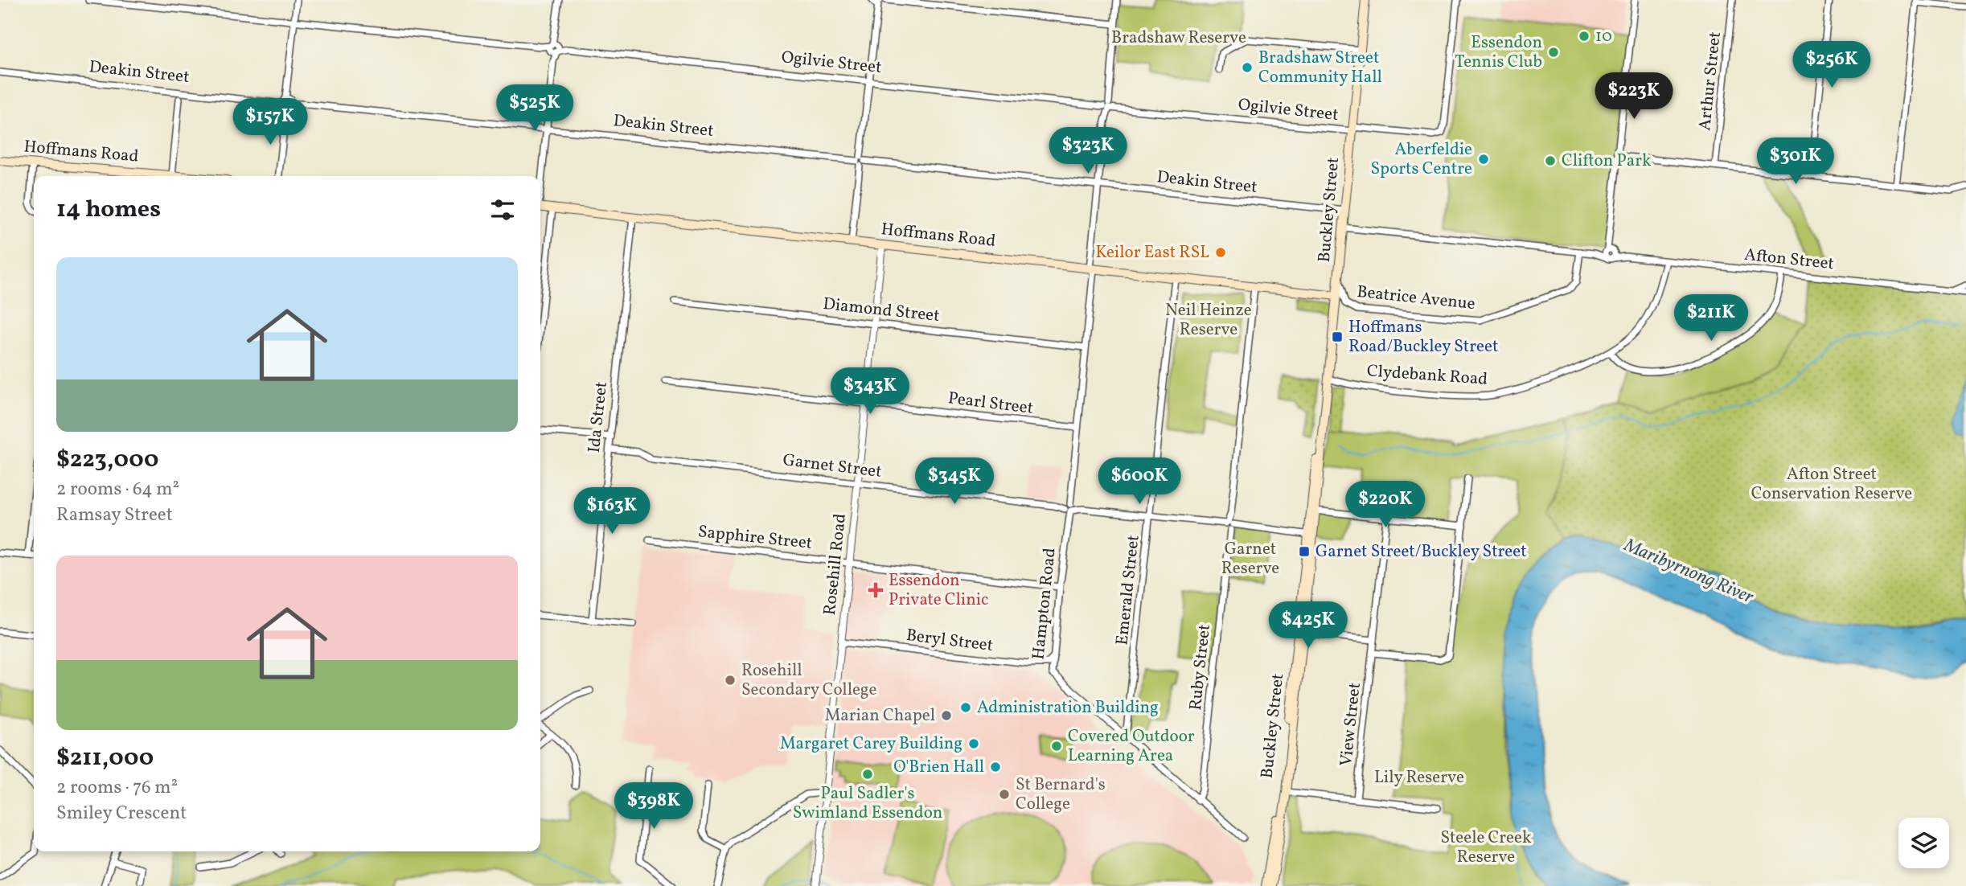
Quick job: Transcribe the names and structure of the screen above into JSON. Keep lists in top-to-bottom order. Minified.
{"streets":{"main road":["Hoffmans Road","Buckley Street"],"street":["Ogilvie Street","Deakin Street","Arthur Street","Afton Street","Beatrice Avenue","Diamond Street","Clydebank Road","Pearl Street","Ida Street","Garnet Street","Sapphire Street","Rosehill Road","Emerald Street","Hampton Road","Beryl Street","Ruby Street","View Street"]},"crossings":[["Ogilvie Street","Buckley Street"],["Ogilvie Street","Hampton Road"],["Deakin Street","Buckley Street"],["Deakin Street","Hampton Road"],["Hoffmans Road","Buckley Street"],["Hoffmans Road","Ida Street"],["Hoffmans Road","Rosehill Road"],["Hoffmans Road","Emerald Street"],["Hoffmans Road","Hampton Road"],["Hoffmans Road","Ruby Street"],["Buckley Street","Afton Street"],["Buckley Street","Beatrice Avenue"],["Buckley Street","Clydebank Road"],["Buckley Street","Garnet Street"],["Afton Street","Beatrice Avenue"],["Afton Street","Clydebank Road"],["Diamond Street","Rosehill Road"],["Diamond Street","Hampton Road"],["Pearl Street","Rosehill Road"],["Pearl Street","Hampton Road"],["Ida Street","Garnet Street"],["Garnet Street","Rosehill Road"],["Garnet Street","Emerald Street"],["Garnet Street","Hampton Road"],["Garnet Street","Ruby Street"],["Sapphire Street","Rosehill Road"],["Sapphire Street","Hampton Road"],["Rosehill Road","Beryl Street"],["Emerald Street","Hampton Road"],["Hampton Road","Beryl Street"],["Hampton Road","Ruby Street"]],"water":["Maribyrnong River"],"parks":["Bradshaw Reserve","Neil Heinze Reserve","Afton Street Conservation Reserve","Garnet Reserve","Lily Reserve","Steele Creek Reserve"],"places":{"other":["10","Essendon Tennis Club","Bradshaw Street Community Hall","Aberfeldie Sports Centre","Clifton Park","Keilor East RSL","Rosehill Secondary College","Administration Building","Marian Chapel","Margaret Carey Building","Covered Outdoor Learning Area","O'Brien Hall","Paul Sadler's Swimland Essendon","St Bernard's College"],"transit":["Hoffmans Road/Buckley Street","Garnet Street/Buckley Street"],"health":["Essendon Private Clinic"]},"page":{"price":["$256K","$223K","$525K","$157K","$323K","$301K","$211K","$343K","$345K","$600K","$220K","$163K","$425K","$398K"],"heading":"14 homes","list":[{"name":"$223,000","note":"2 rooms · 64 m² · Ramsay Street"},{"name":"$211,000","note":"2 rooms · 76 m² · Smiley Crescent"}]}}
